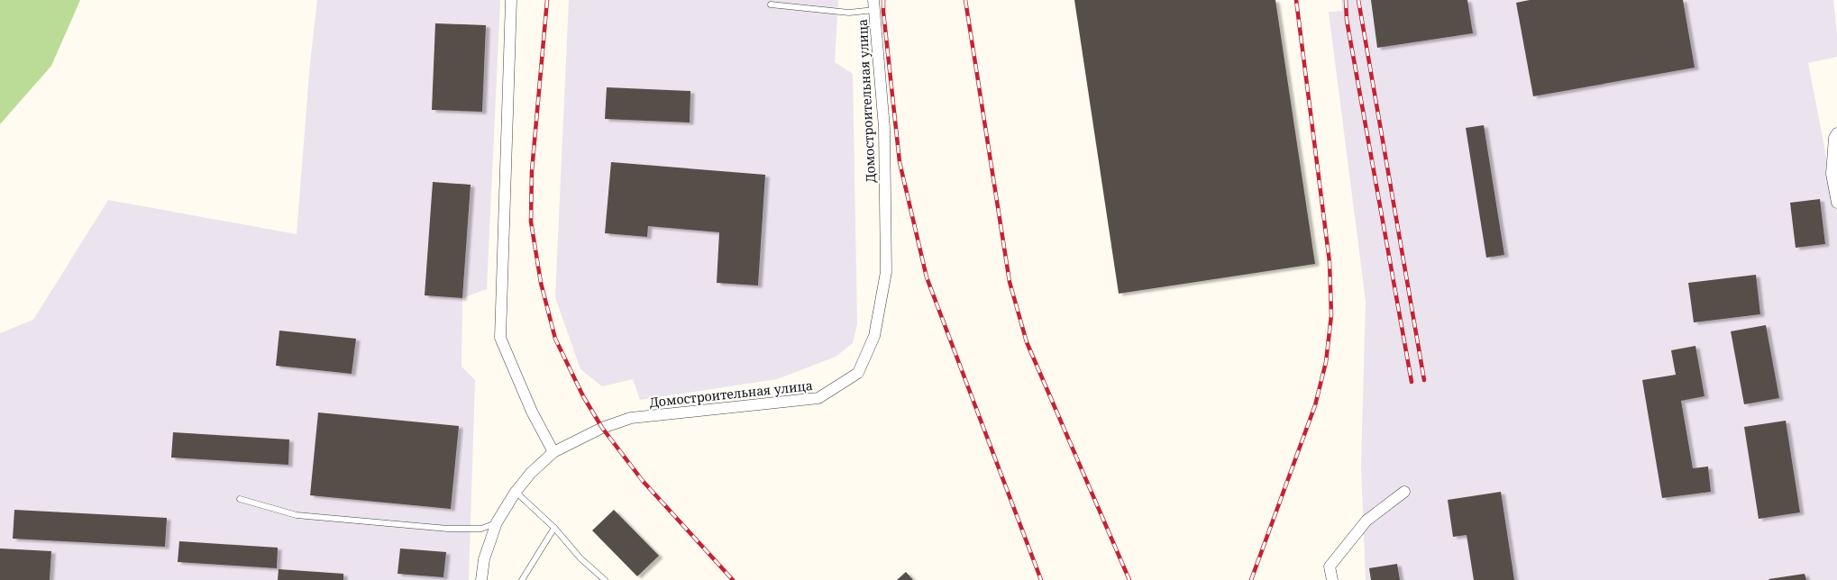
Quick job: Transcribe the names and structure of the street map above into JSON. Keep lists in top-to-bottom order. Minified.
{"streets":{"street":["Домостроительная улица"]}}
